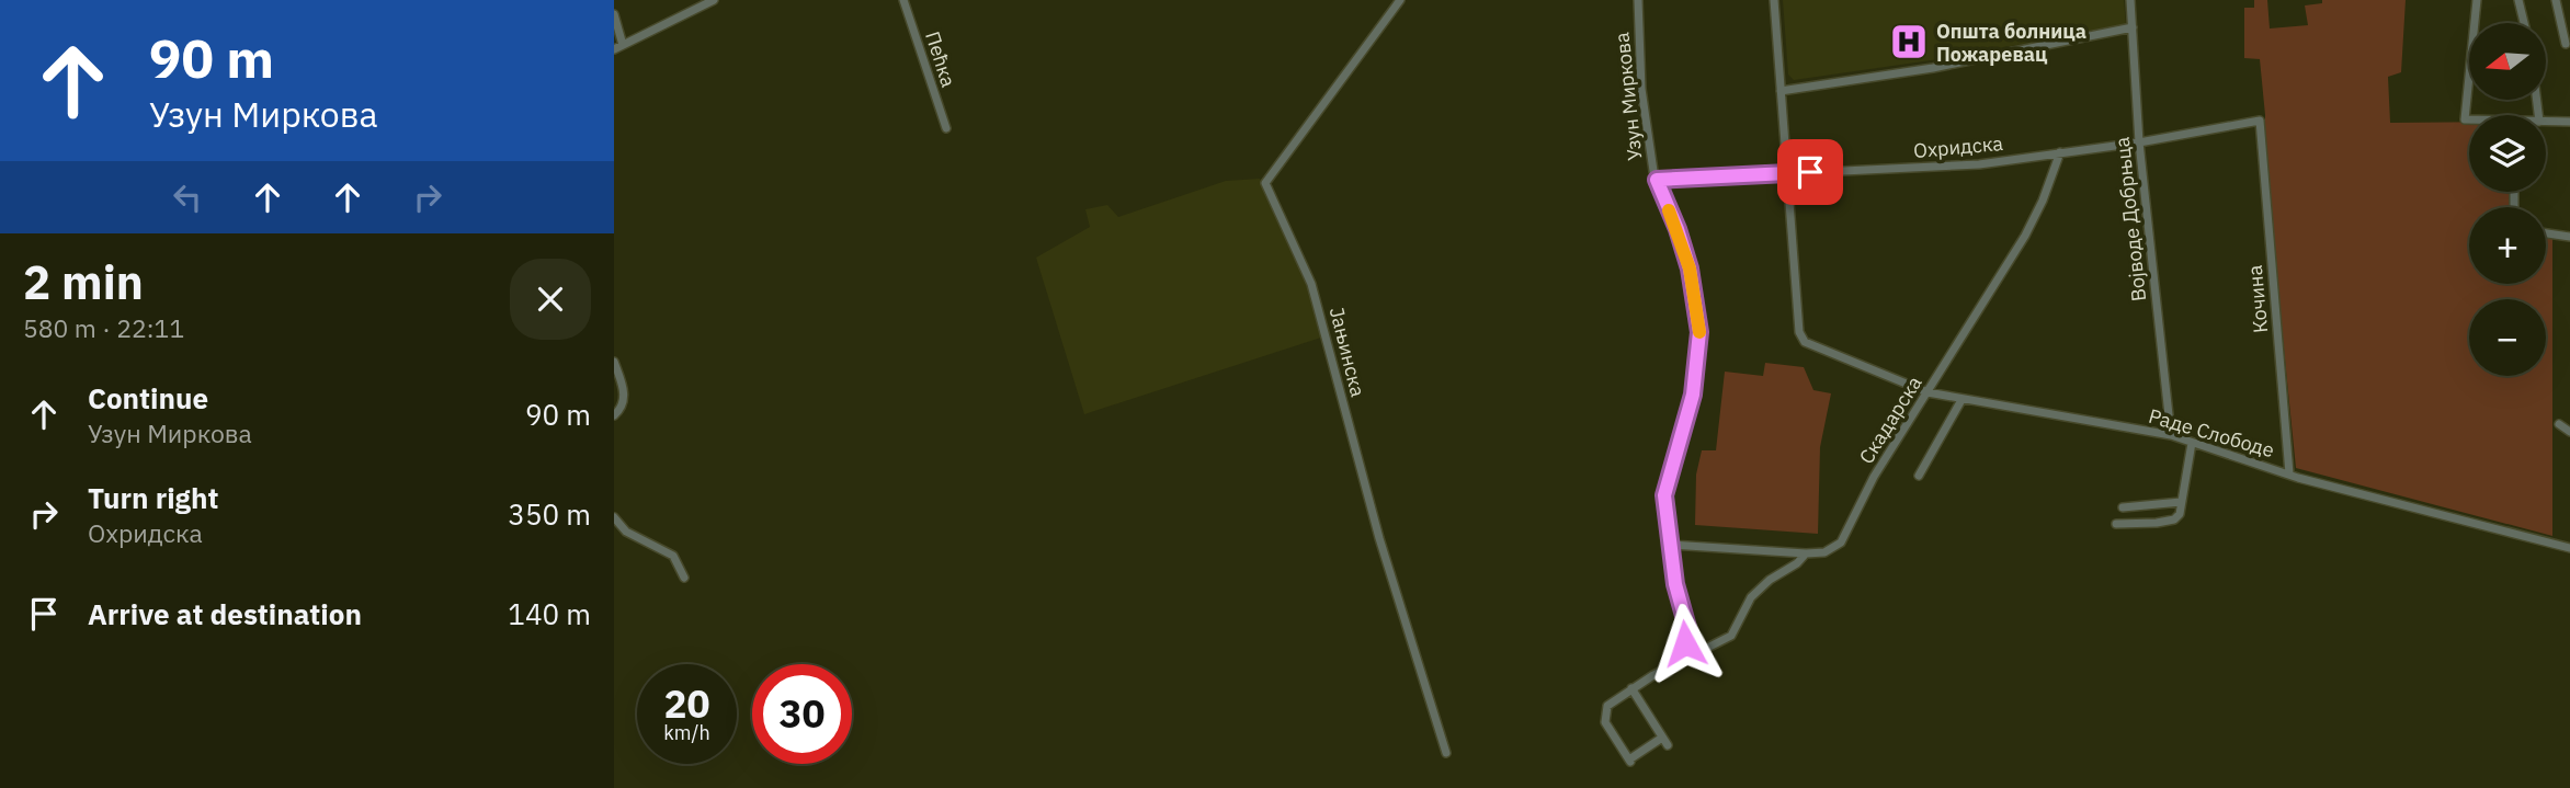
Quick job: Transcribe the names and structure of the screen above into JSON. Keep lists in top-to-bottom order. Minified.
{"streets":{"street":["Пећка","Узун Миркова","Охридска","Војводе Добрњца","Кочина","Јањинска","Скадарска","Раде Слободе"]},"crossings":[["Узун Миркова","Охридска"],["Узун Миркова","Скадарска"],["Охридска","Војводе Добрњца"],["Охридска","Кочина"],["Охридска","Скадарска"],["Охридска","Раде Слободе"],["Војводе Добрњца","Раде Слободе"],["Кочина","Раде Слободе"],["Скадарска","Раде Слободе"]],"places":{"hospital":["Општа болница Пожаревац"]},"north":"left","page":{"turn":["90 m","Узун Миркова"],"map_buttons":["+","−"],"heading":["2 min","580 m · 22:11"],"list":[{"name":"Continue","note":"Узун Миркова","value":"90 m"},{"name":"Turn right","note":"Охридска","value":"350 m"},{"name":"Arrive at destination","value":"140 m"}],"speed":"20 km/h","limit":"30"}}
